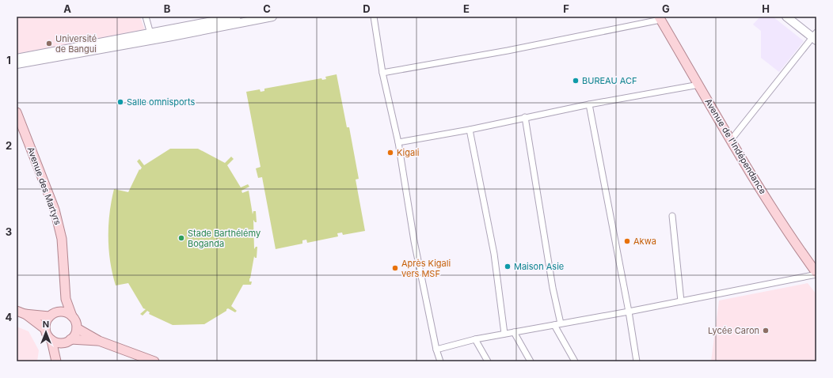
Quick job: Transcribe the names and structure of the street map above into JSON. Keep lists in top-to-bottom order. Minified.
{"streets":{"main road":["Avenue de l'Indépendance","Avenue des Martyrs"]},"places":["Université de Bangui","BUREAU ACF","Salle omnisports","Kigali","Stade Barthélémy Boganda","Akwa","Maison Asie","Après Kigali vers MSF","Lycée Caron"],"north":"top","grid":{"columns":["A","B","C","D","E","F","G","H"],"rows":["1","2","3","4"]}}
